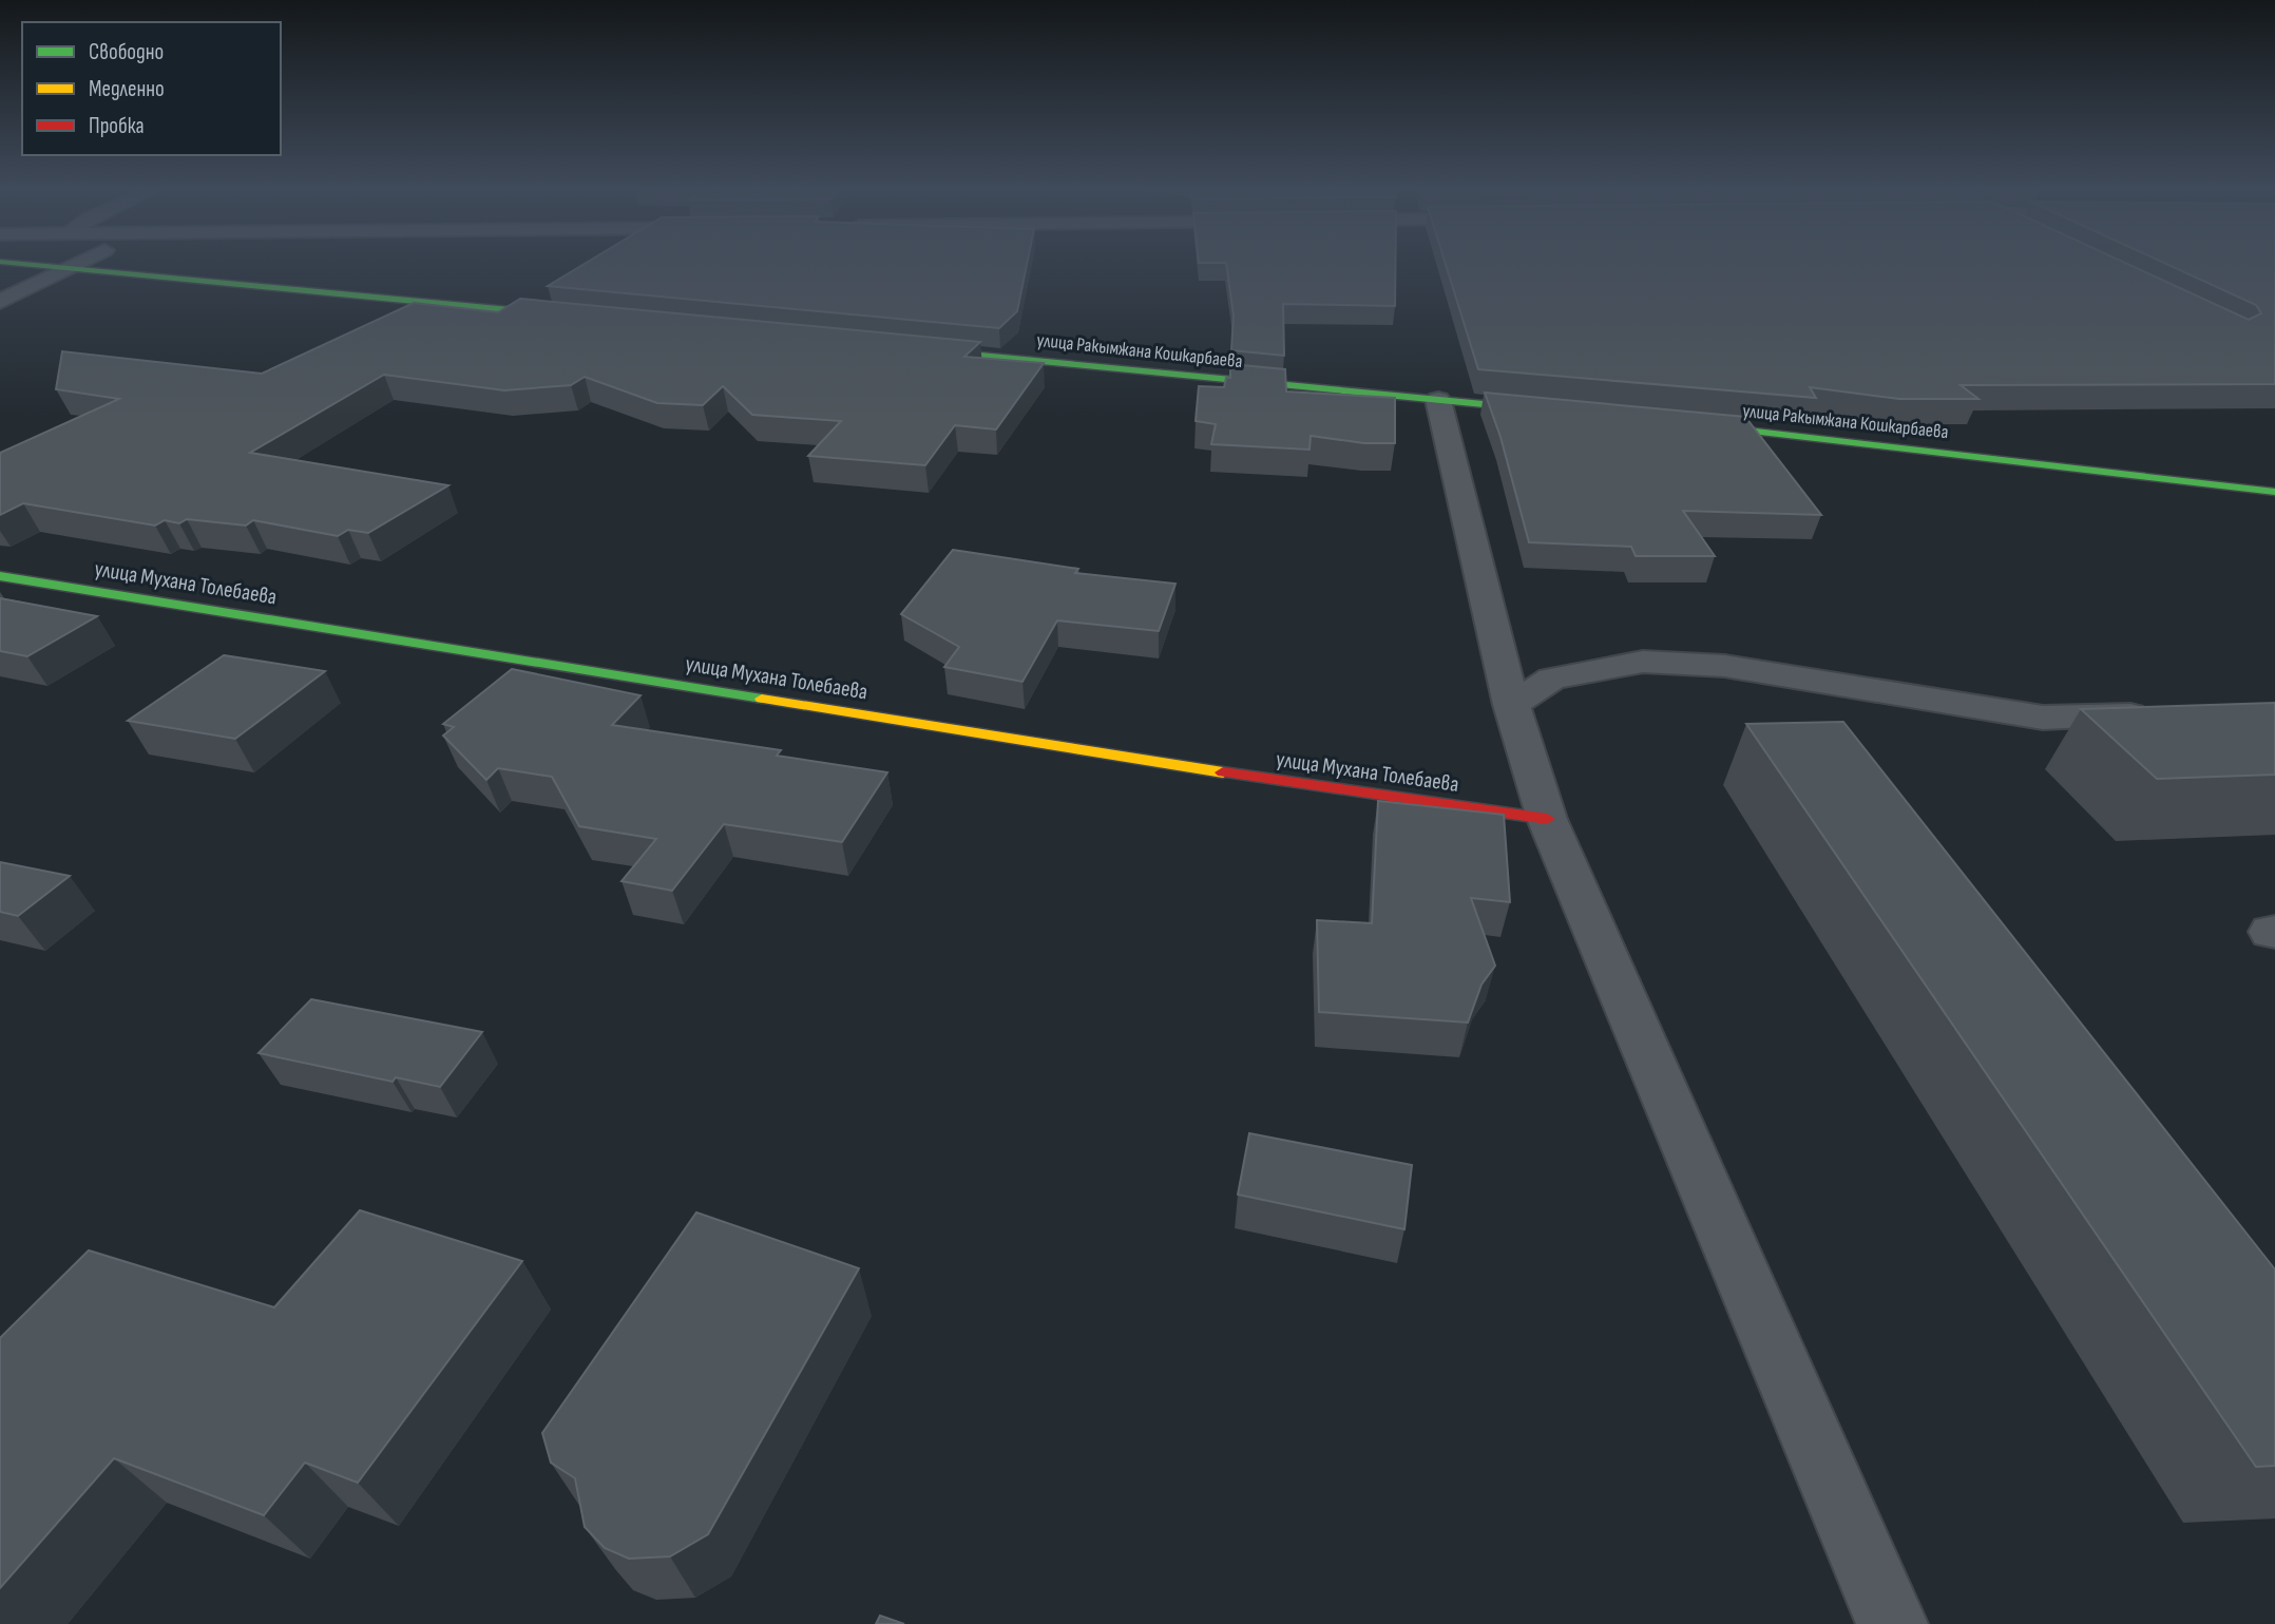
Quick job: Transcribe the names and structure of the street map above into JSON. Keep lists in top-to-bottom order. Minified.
{"streets":{"street":["улица Ракымжана Кошкарбаева","улица Мухана Толебаева"]},"legend":["Свободно","Медленно","Пробка"]}
